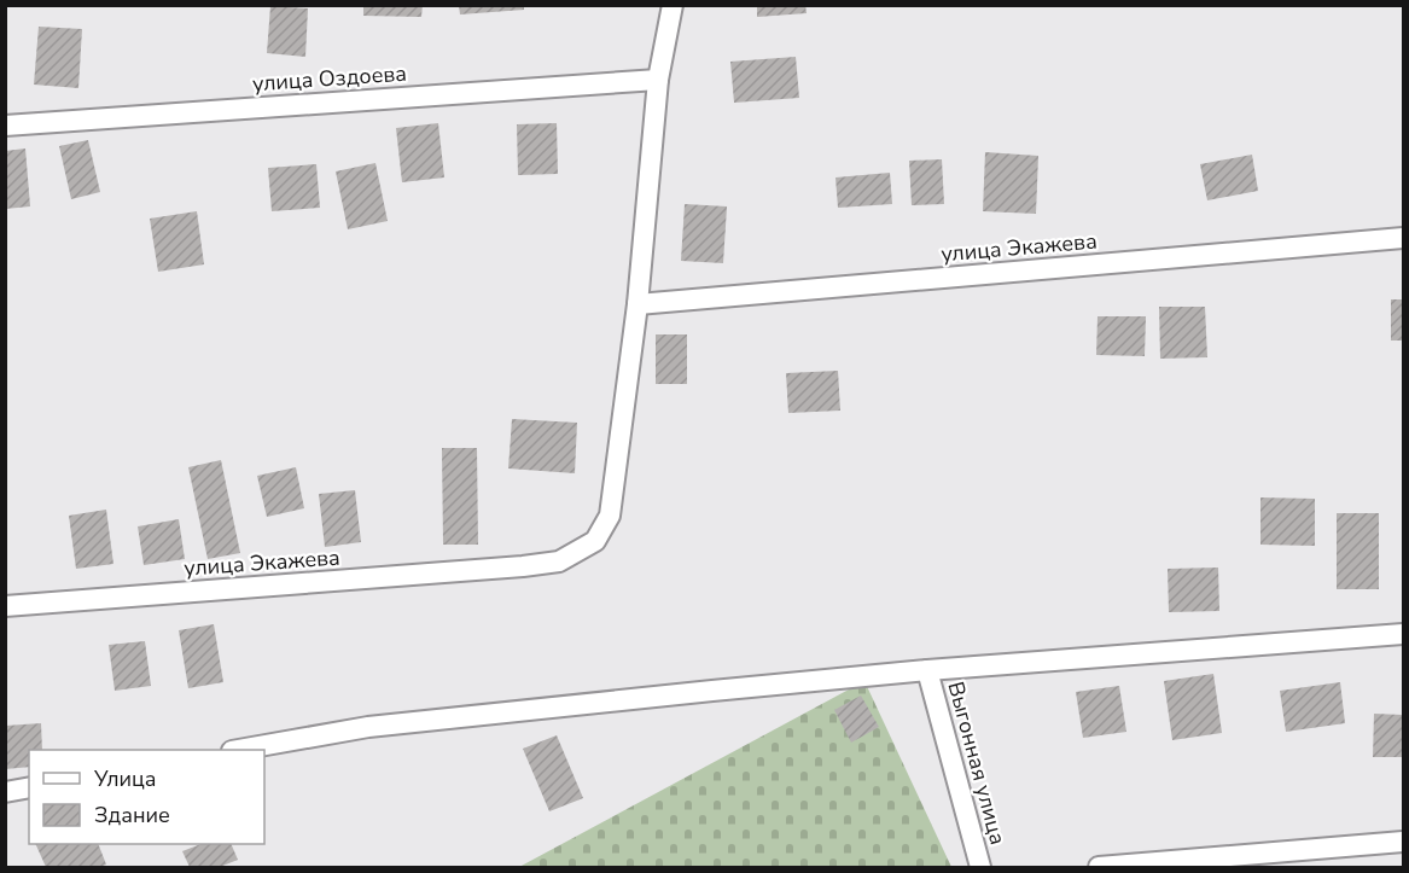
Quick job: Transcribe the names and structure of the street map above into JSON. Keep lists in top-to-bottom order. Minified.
{"streets":{"street":["улица Оздоева","улица Экажева","Выгонная улица"]},"crossings":[["улица Оздоева","улица Экажева"]],"legend":["Улица","Здание"]}
